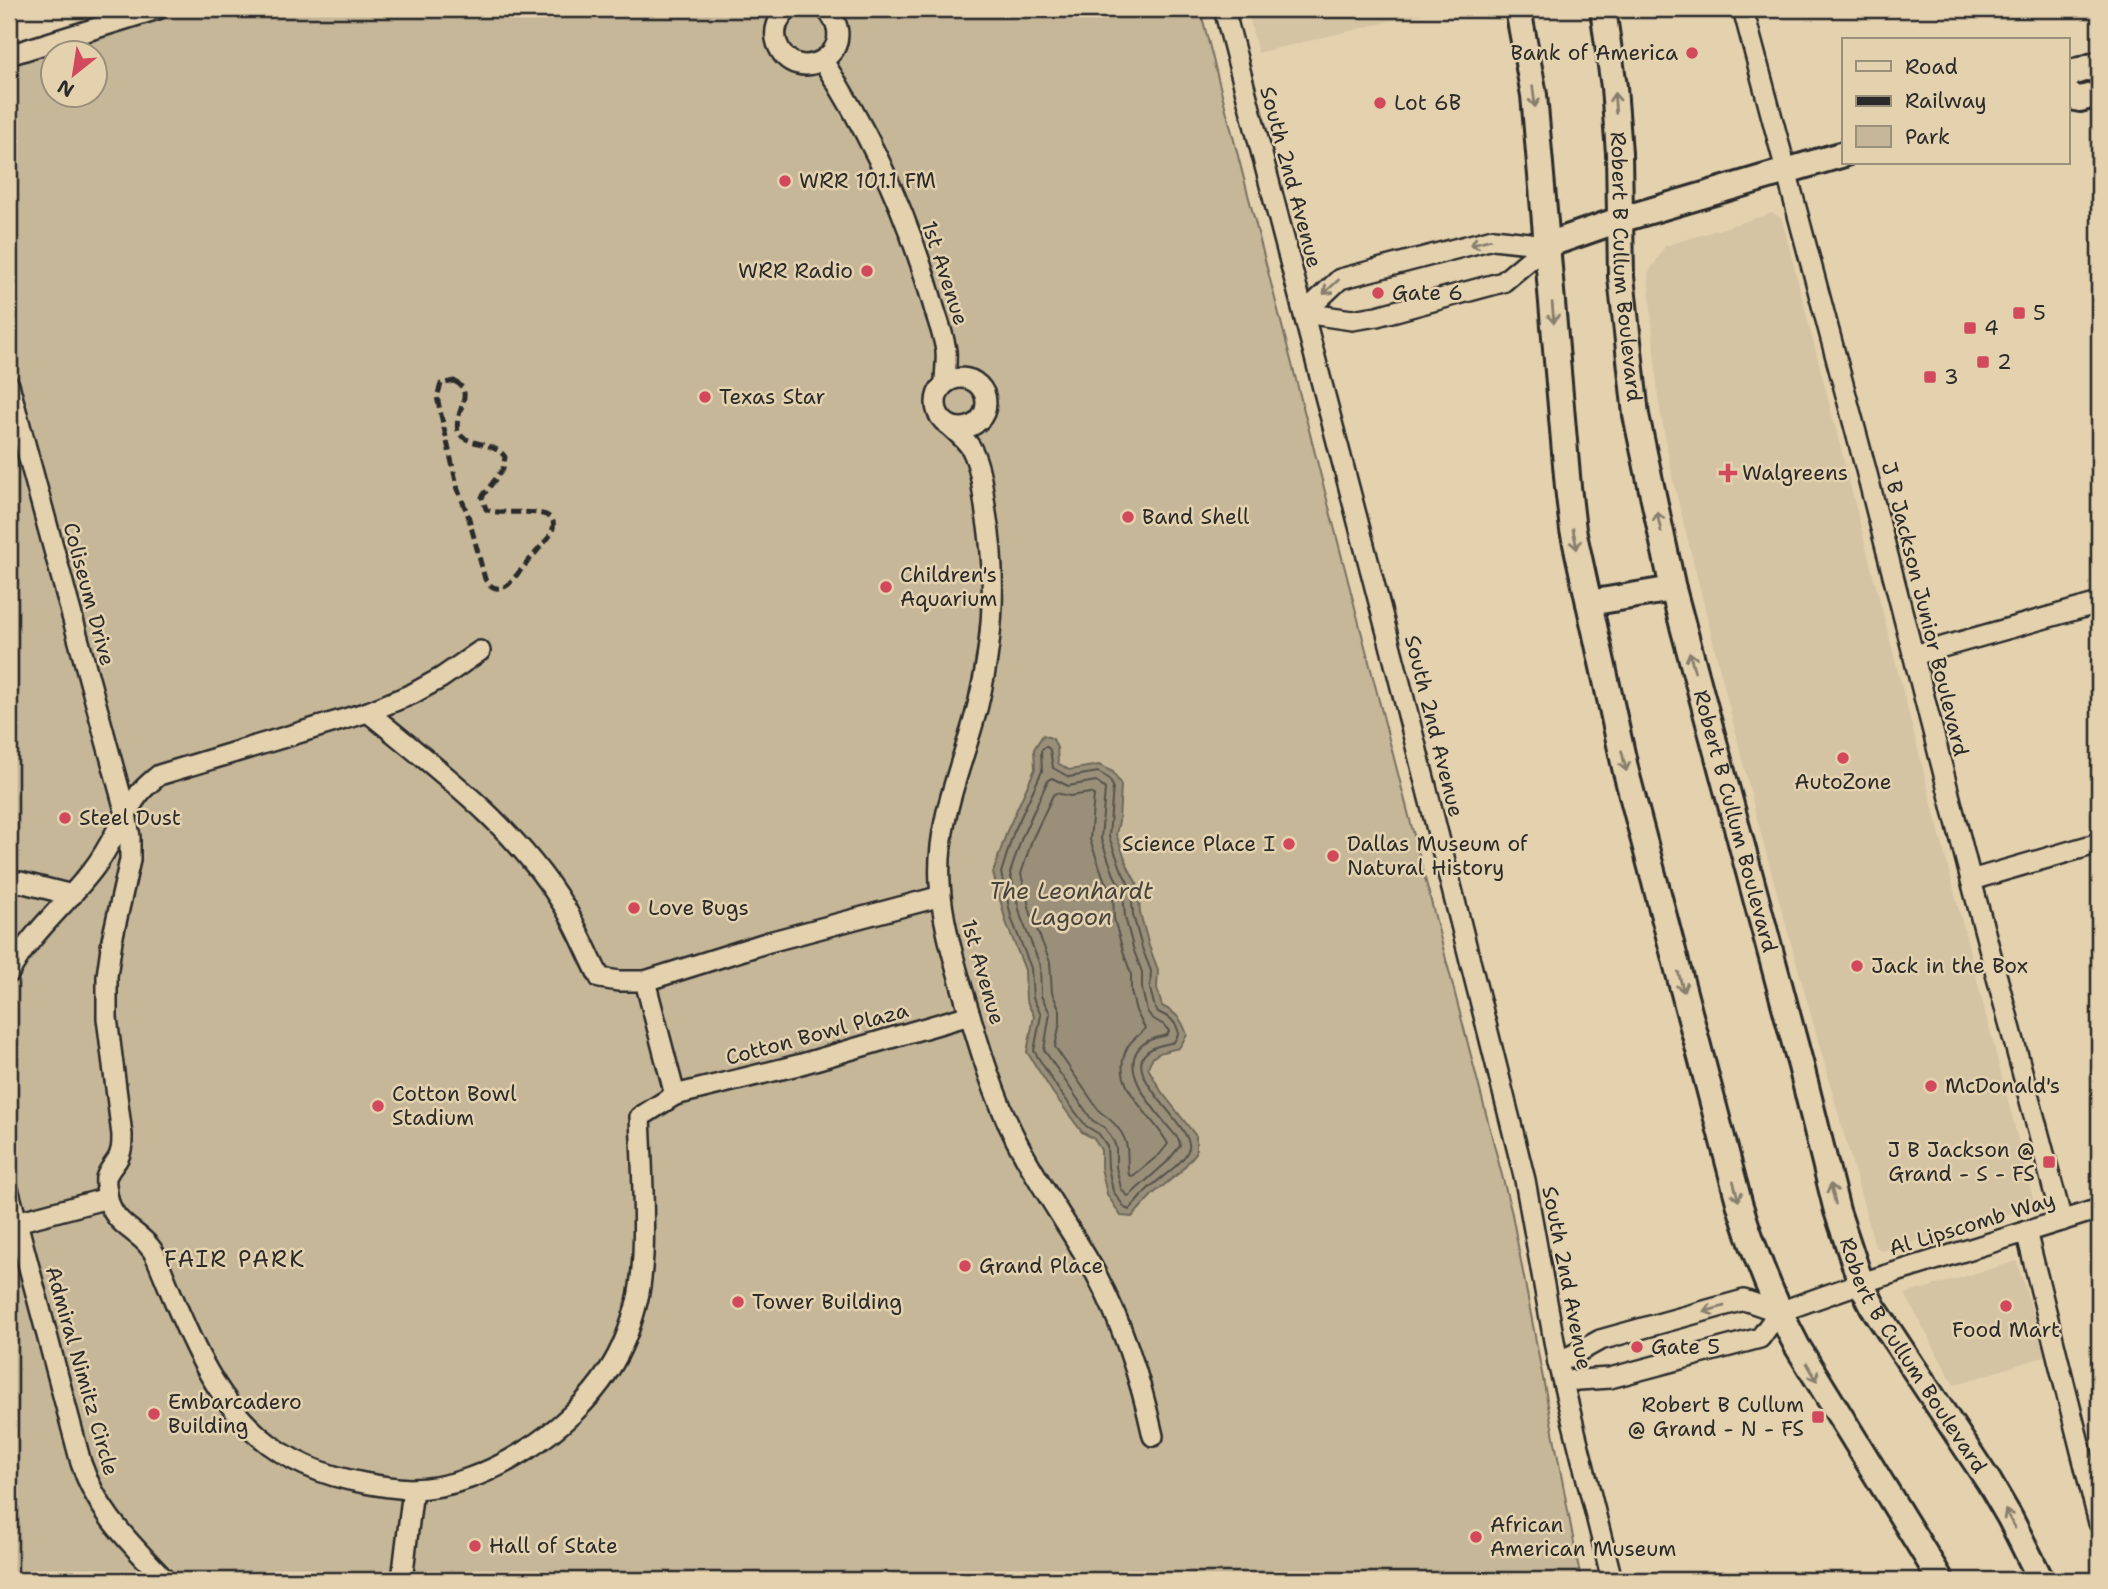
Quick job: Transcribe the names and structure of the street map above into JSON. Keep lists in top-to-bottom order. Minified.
{"streets":{"main road":["Robert B Cullum Boulevard"],"street":["South 2nd Avenue","1st Avenue","Coliseum Drive","J B Jackson Junior Boulevard","Cotton Bowl Plaza","Al Lipscomb Way","Admiral Nimitz Circle"]},"crossings":[["Robert B Cullum Boulevard","Al Lipscomb Way"],["1st Avenue","Cotton Bowl Plaza"],["J B Jackson Junior Boulevard","Al Lipscomb Way"]],"districts":["FAIR PARK"],"water":["The Leonhardt Lagoon"],"places":{"other":["Bank of America","Lot 6B","WRR 101.1 FM","WRR Radio","Gate 6","Texas Star","Band Shell","Children's Aquarium","AutoZone","Steel Dust","Science Place I","Dallas Museum of Natural History","Love Bugs","Jack in the Box","McDonald's","Cotton Bowl Stadium","Grand Place","Tower Building","Food Mart","Gate 5","Embarcadero Building","African American Museum","Hall of State"],"transit":["5","4","2","3","J B Jackson @ Grand - S - FS","Robert B Cullum @ Grand - N - FS"],"health":["Walgreens"]},"legend":["Road","Railway","Park"],"north":"bottom left"}
